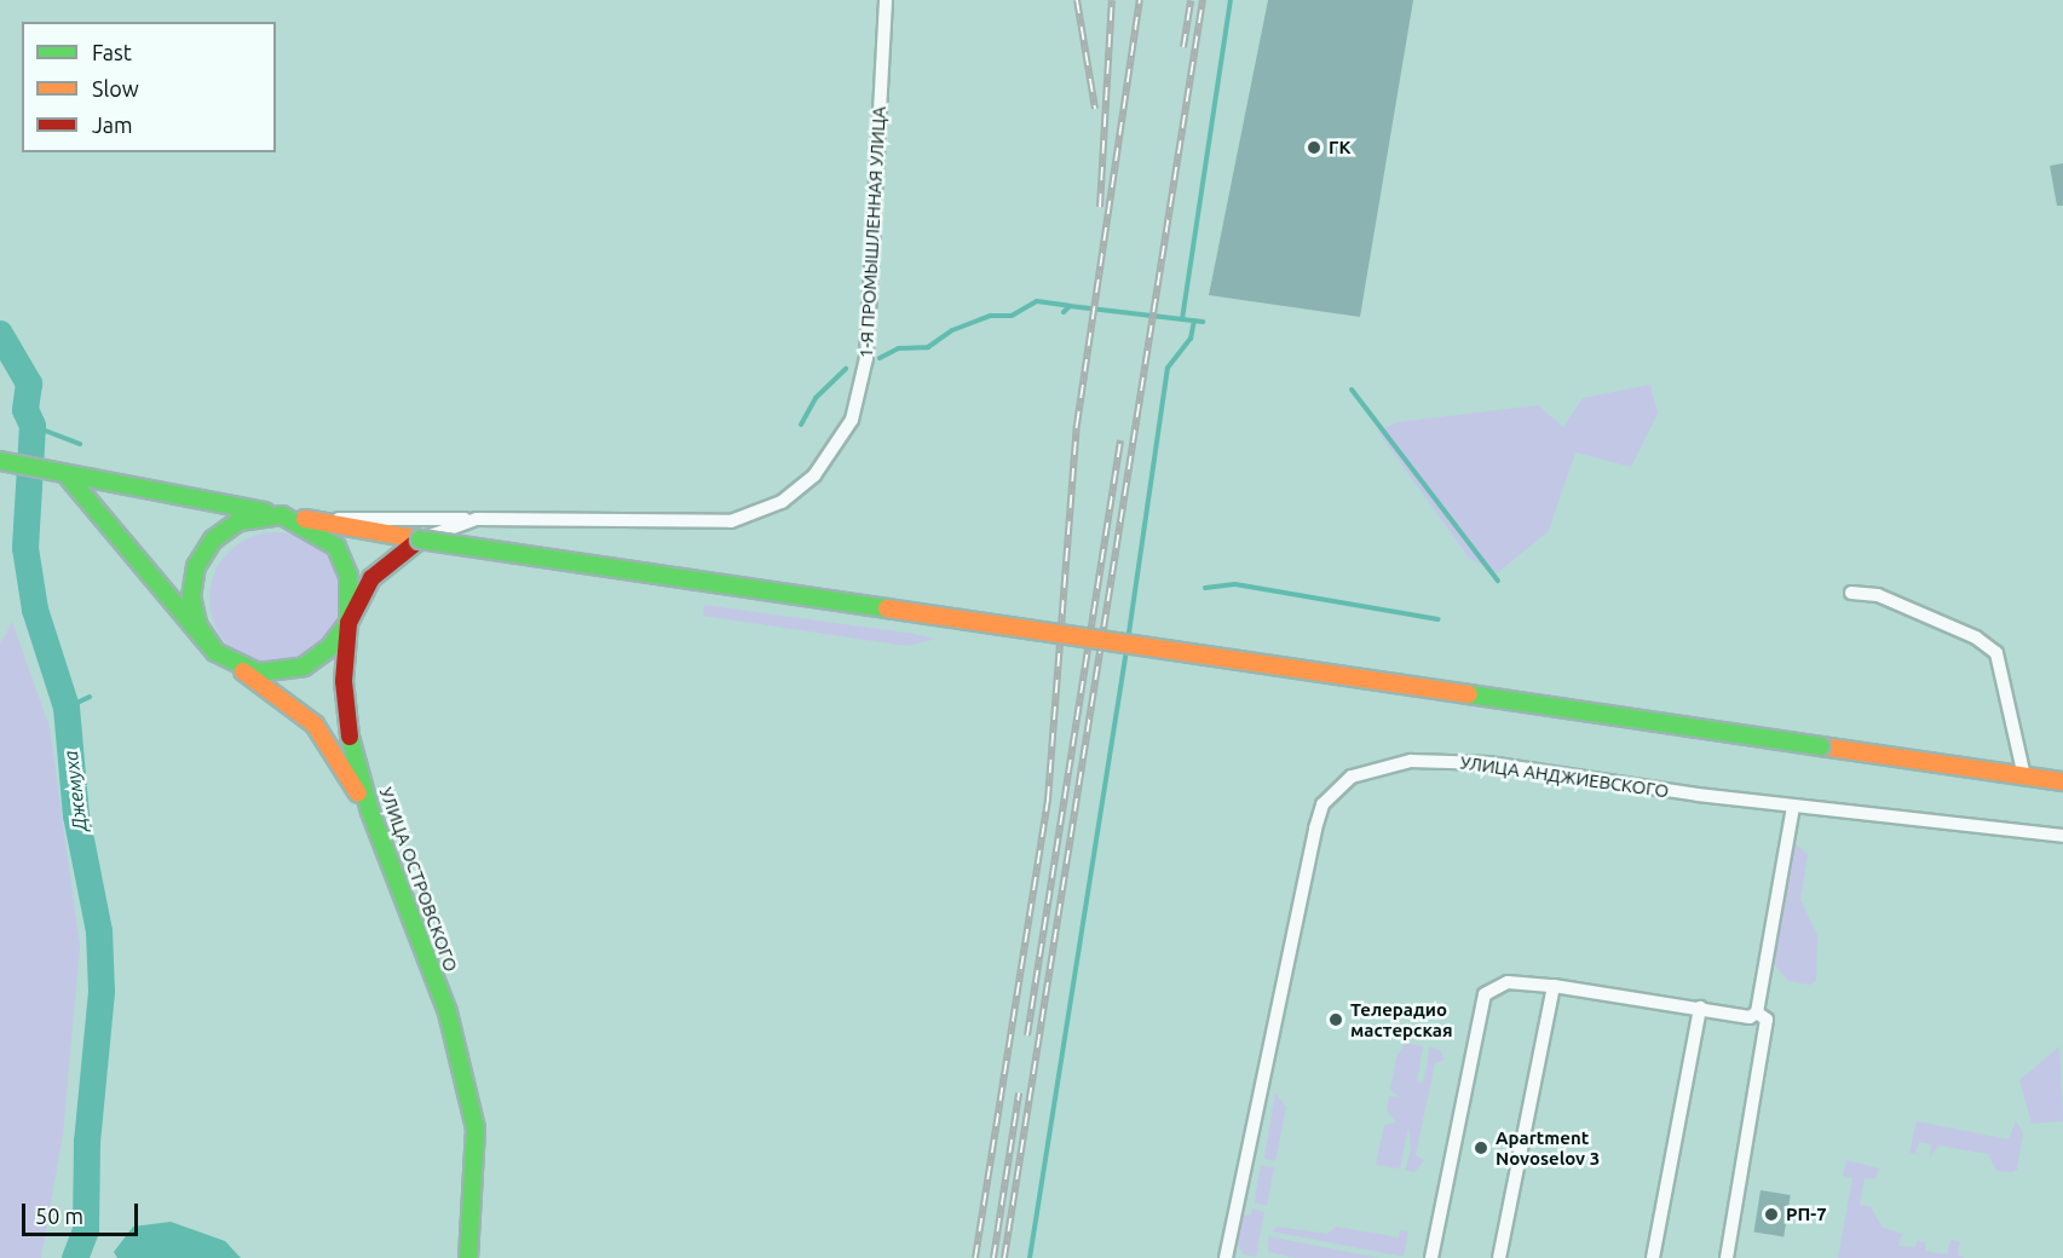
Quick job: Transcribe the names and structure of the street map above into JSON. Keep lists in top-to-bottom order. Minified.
{"streets":{"street":["1-Я ПРОМЫШЛЕННАЯ УЛИЦА","УЛИЦА АНДЖИЕВСКОГО","УЛИЦА ОСТРОВСКОГО"]},"crossings":[["1-Я ПРОМЫШЛЕННАЯ УЛИЦА","УЛИЦА ОСТРОВСКОГО"]],"water":["Джемуха"],"places":["ГК","Телерадио мастерская","Apartment Novoselov 3","РП-7"],"legend":["Fast","Slow","Jam"],"scale_bar":"50 m"}
